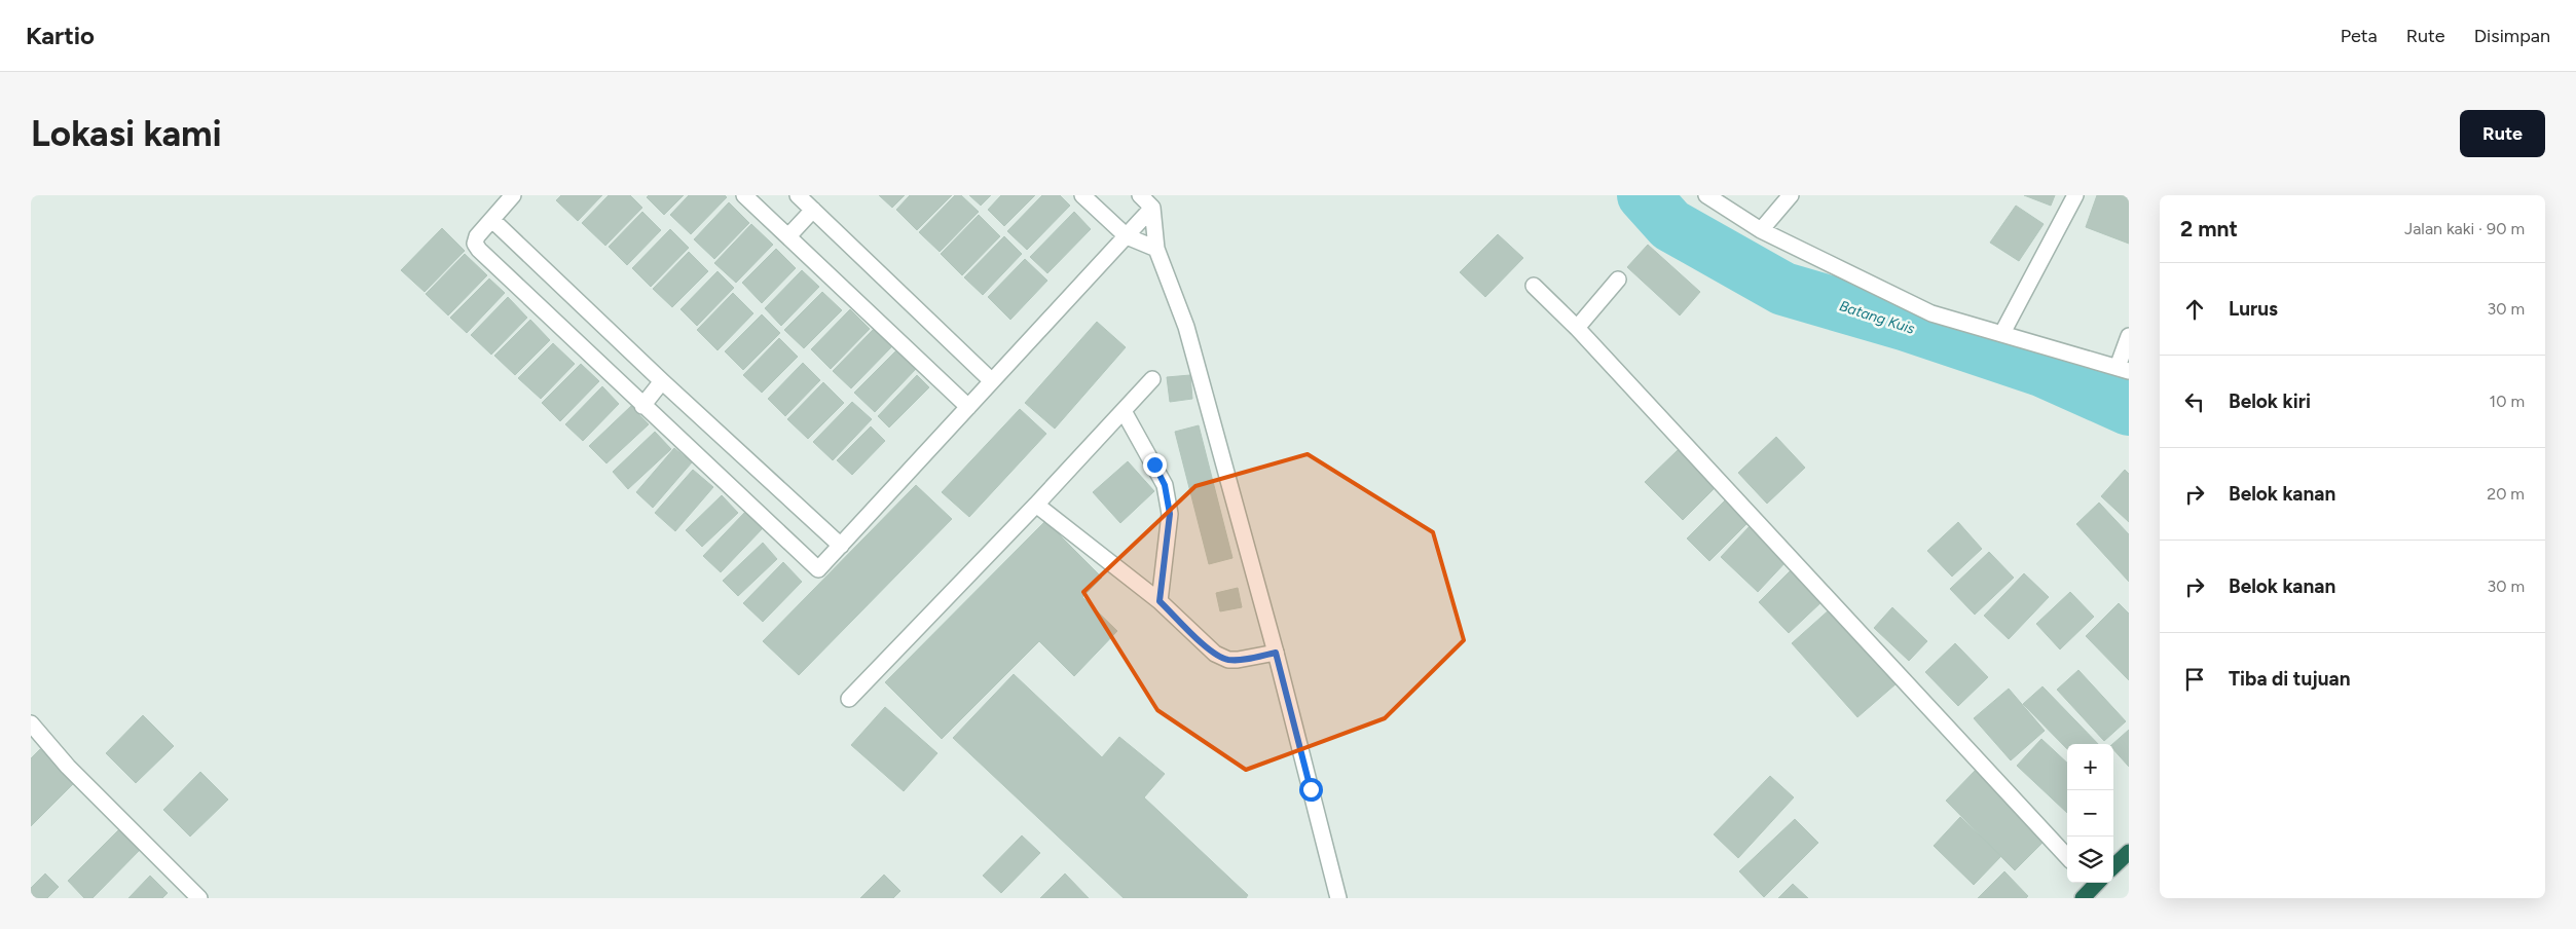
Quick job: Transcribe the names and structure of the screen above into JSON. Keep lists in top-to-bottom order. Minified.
{"water":["Batang Kuis"],"page":{"header":"Kartio","nav":["Peta","Rute","Disimpan"],"buttons":"Rute","title":"Lokasi kami","heading":["2 mnt","Jalan kaki · 90 m"],"list":[["Lurus","30 m"],["Belok kiri","10 m"],["Belok kanan","20 m"],["Belok kanan","30 m"],"Tiba di tujuan"],"map_buttons":["+","−"]}}
